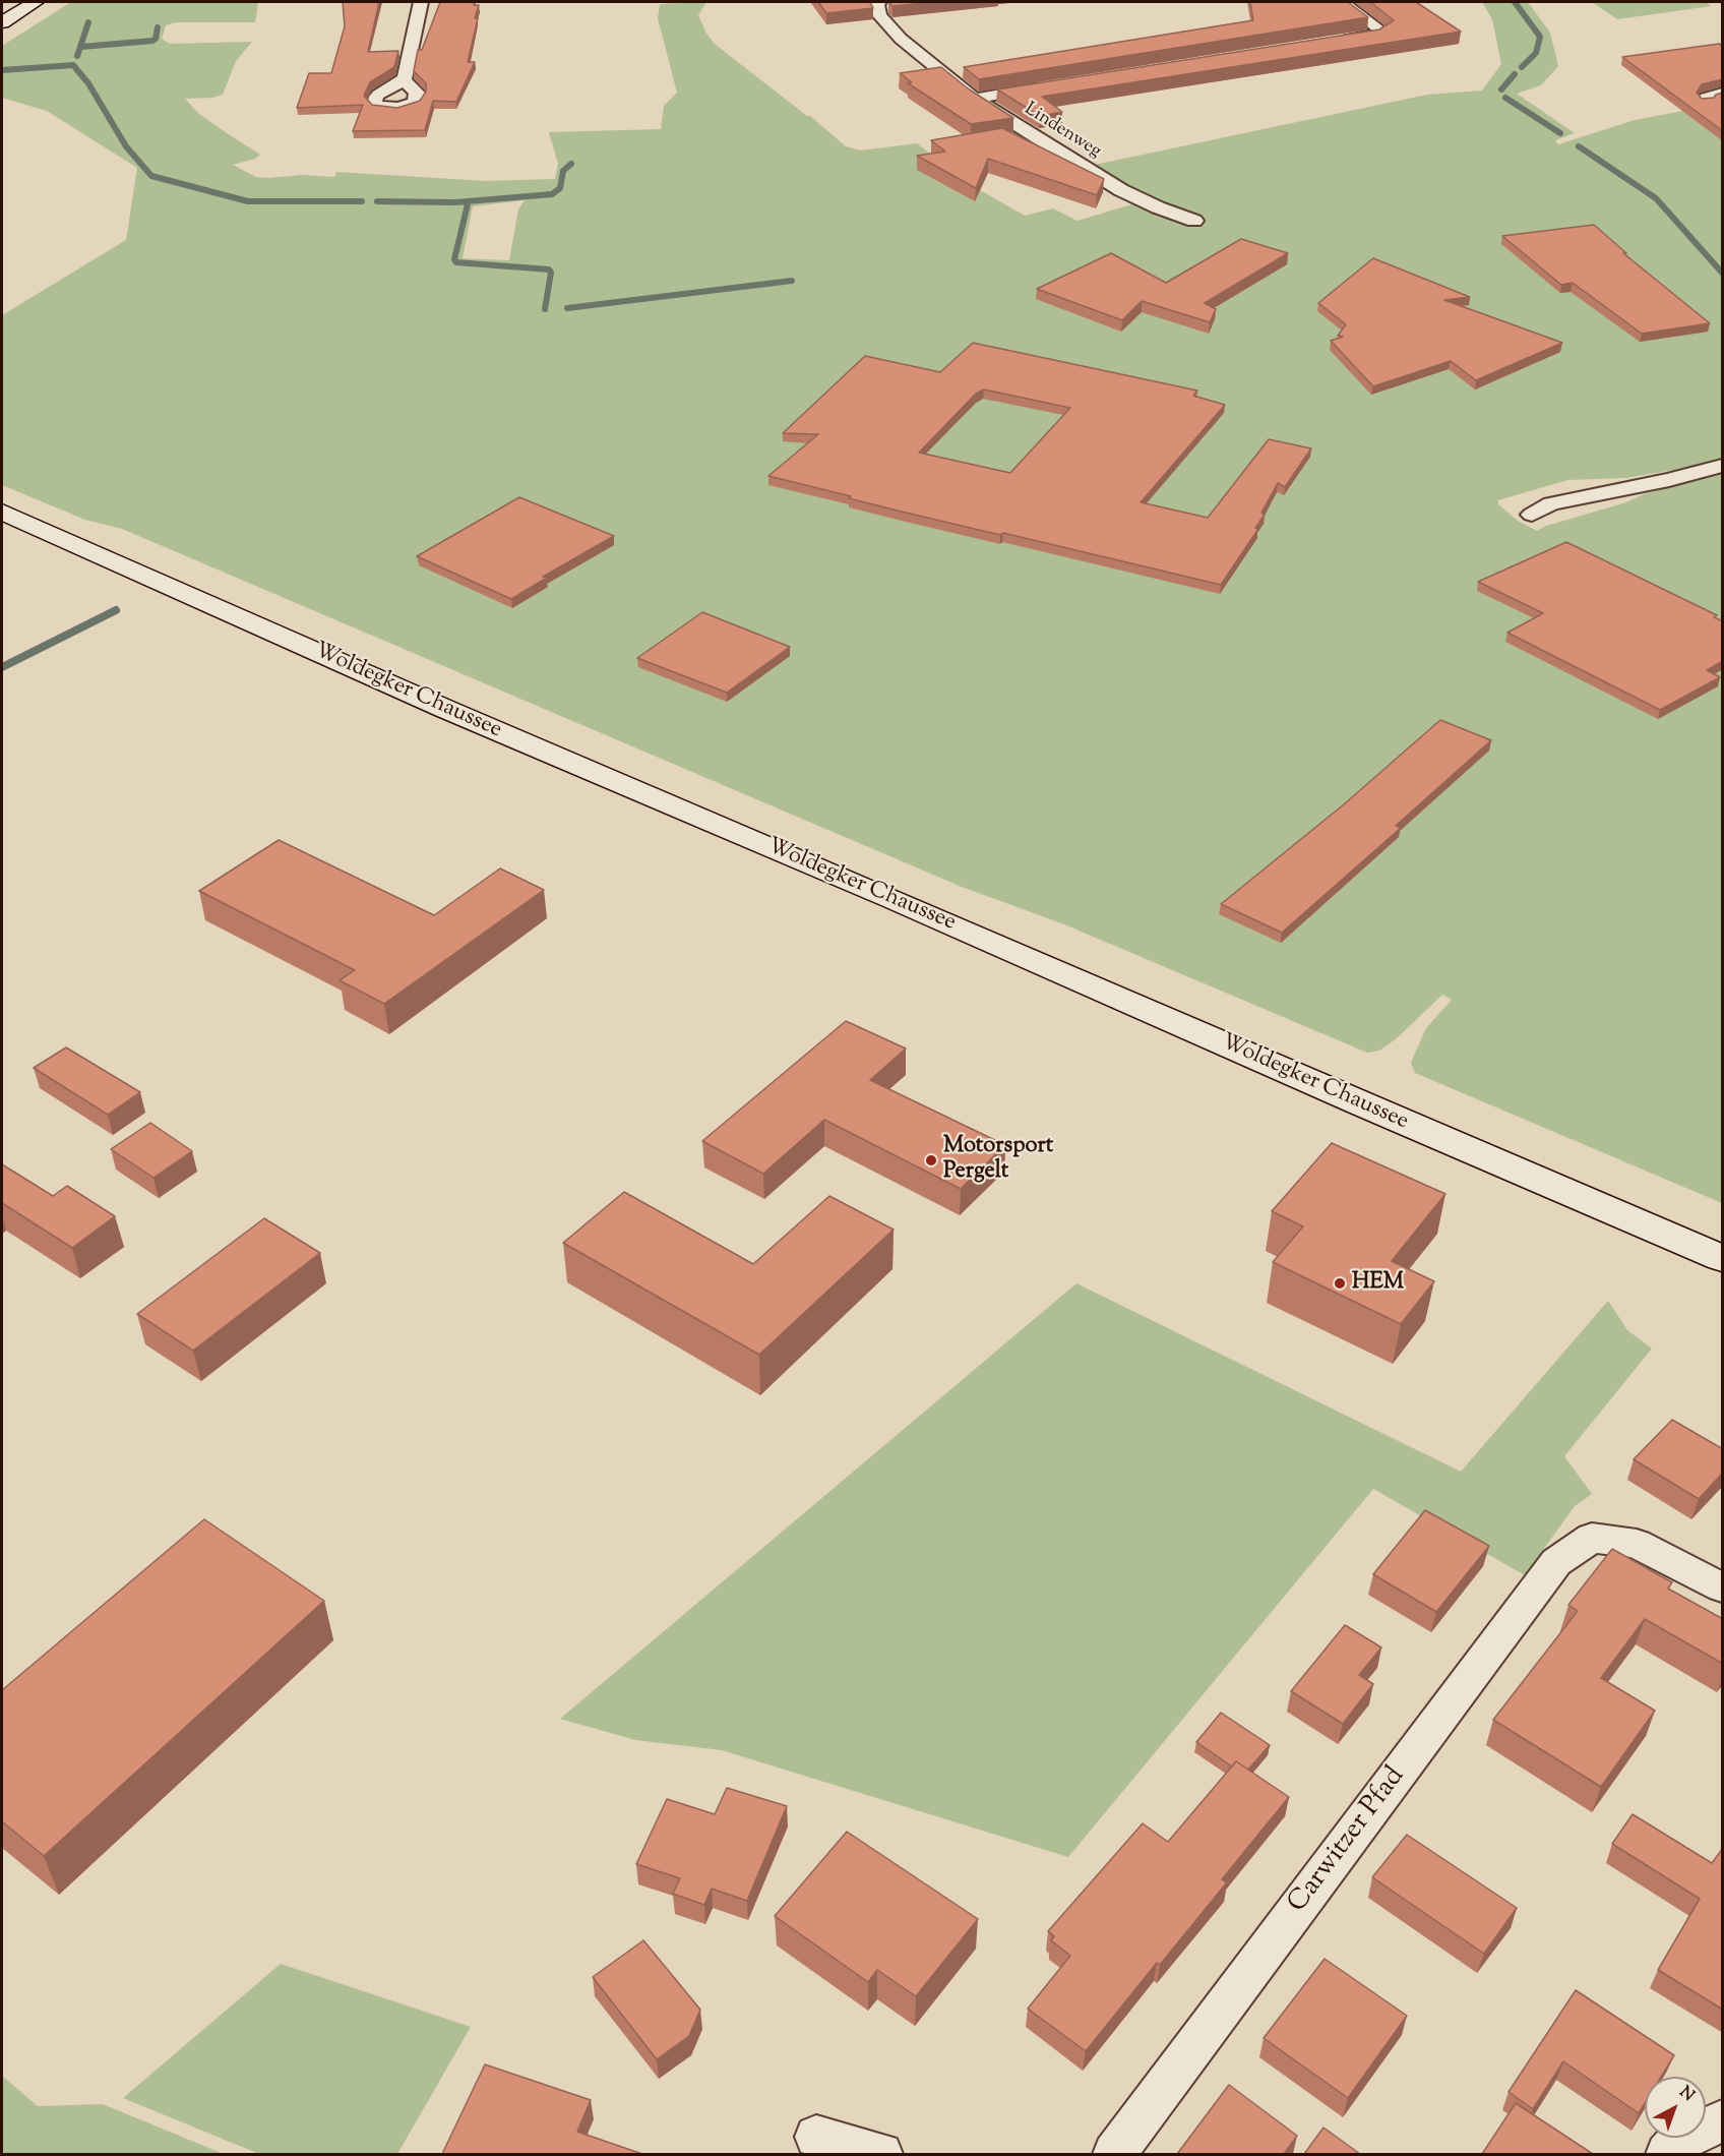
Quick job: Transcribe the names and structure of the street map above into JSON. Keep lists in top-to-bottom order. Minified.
{"streets":{"main road":["Woldegker Chaussee"],"street":["Lindenweg","Carwitzer Pfad"]},"places":["Motorsport Pergelt","HEM"],"north":"top right"}
